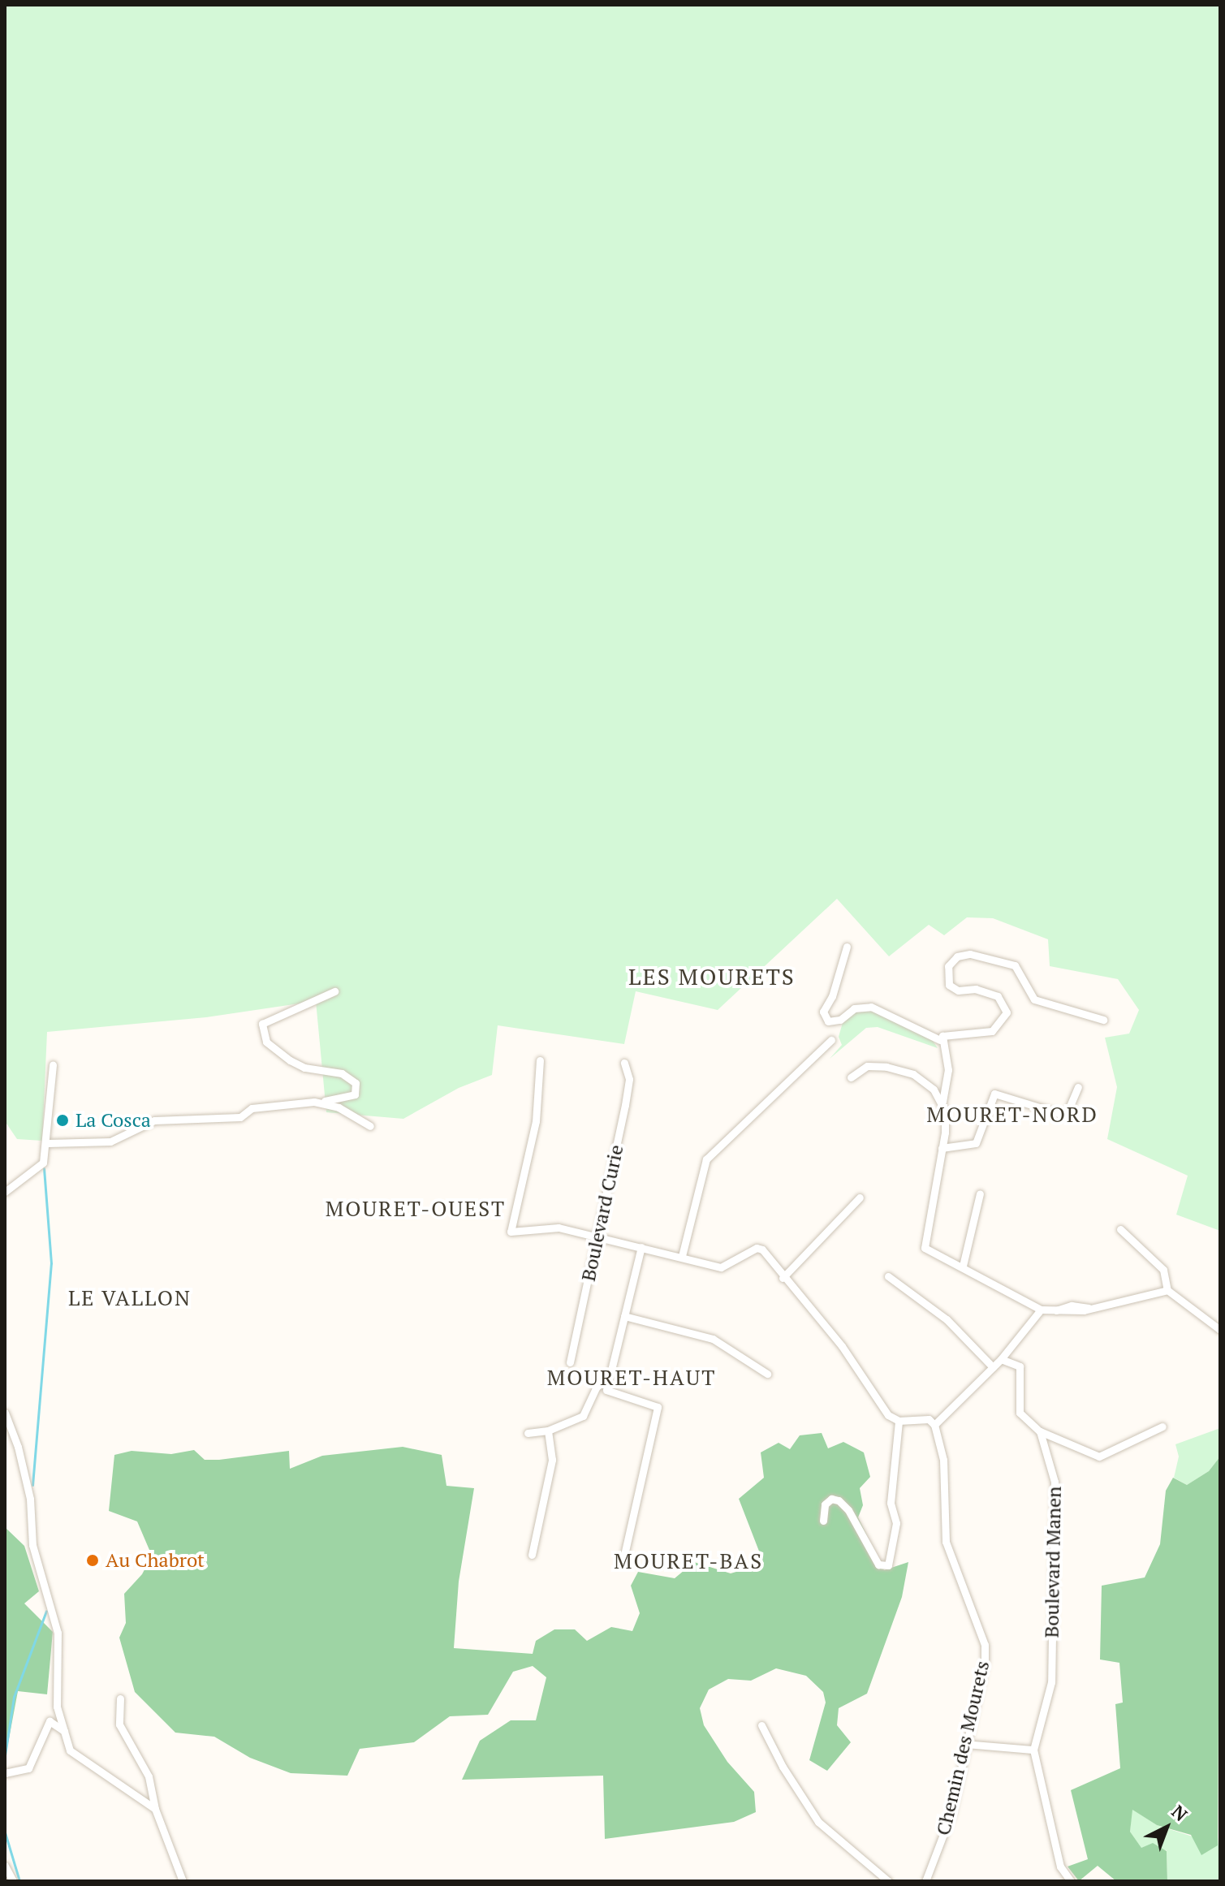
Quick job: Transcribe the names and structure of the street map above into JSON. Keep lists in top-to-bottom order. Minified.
{"streets":{"street":["Boulevard Curie","Boulevard Manen","Chemin des Mourets"]},"districts":["LES MOURETS","MOURET-NORD","MOURET-OUEST","LE VALLON","MOURET-HAUT","MOURET-BAS"],"places":["La Cosca","Au Chabrot"],"north":"top right"}
